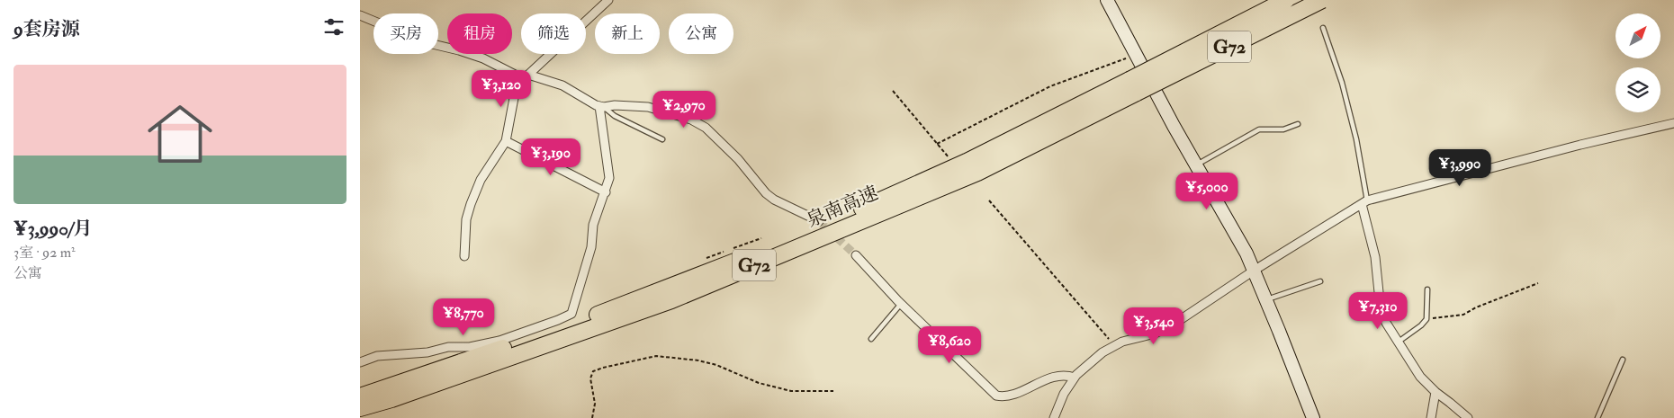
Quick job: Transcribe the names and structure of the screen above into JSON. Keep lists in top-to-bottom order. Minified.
{"streets":{"highway":["G72","泉南高速"]},"north":"top right","page":{"heading":"9套房源","chip":["买房","租房","筛选","新上","公寓"],"list":[{"name":"¥3,990/月","note":"3室 · 92 m² · 公寓"}],"price":["¥3,120","¥2,970","¥3,190","¥3,990","¥5,000","¥7,310","¥8,770","¥3,540","¥8,620"]}}
